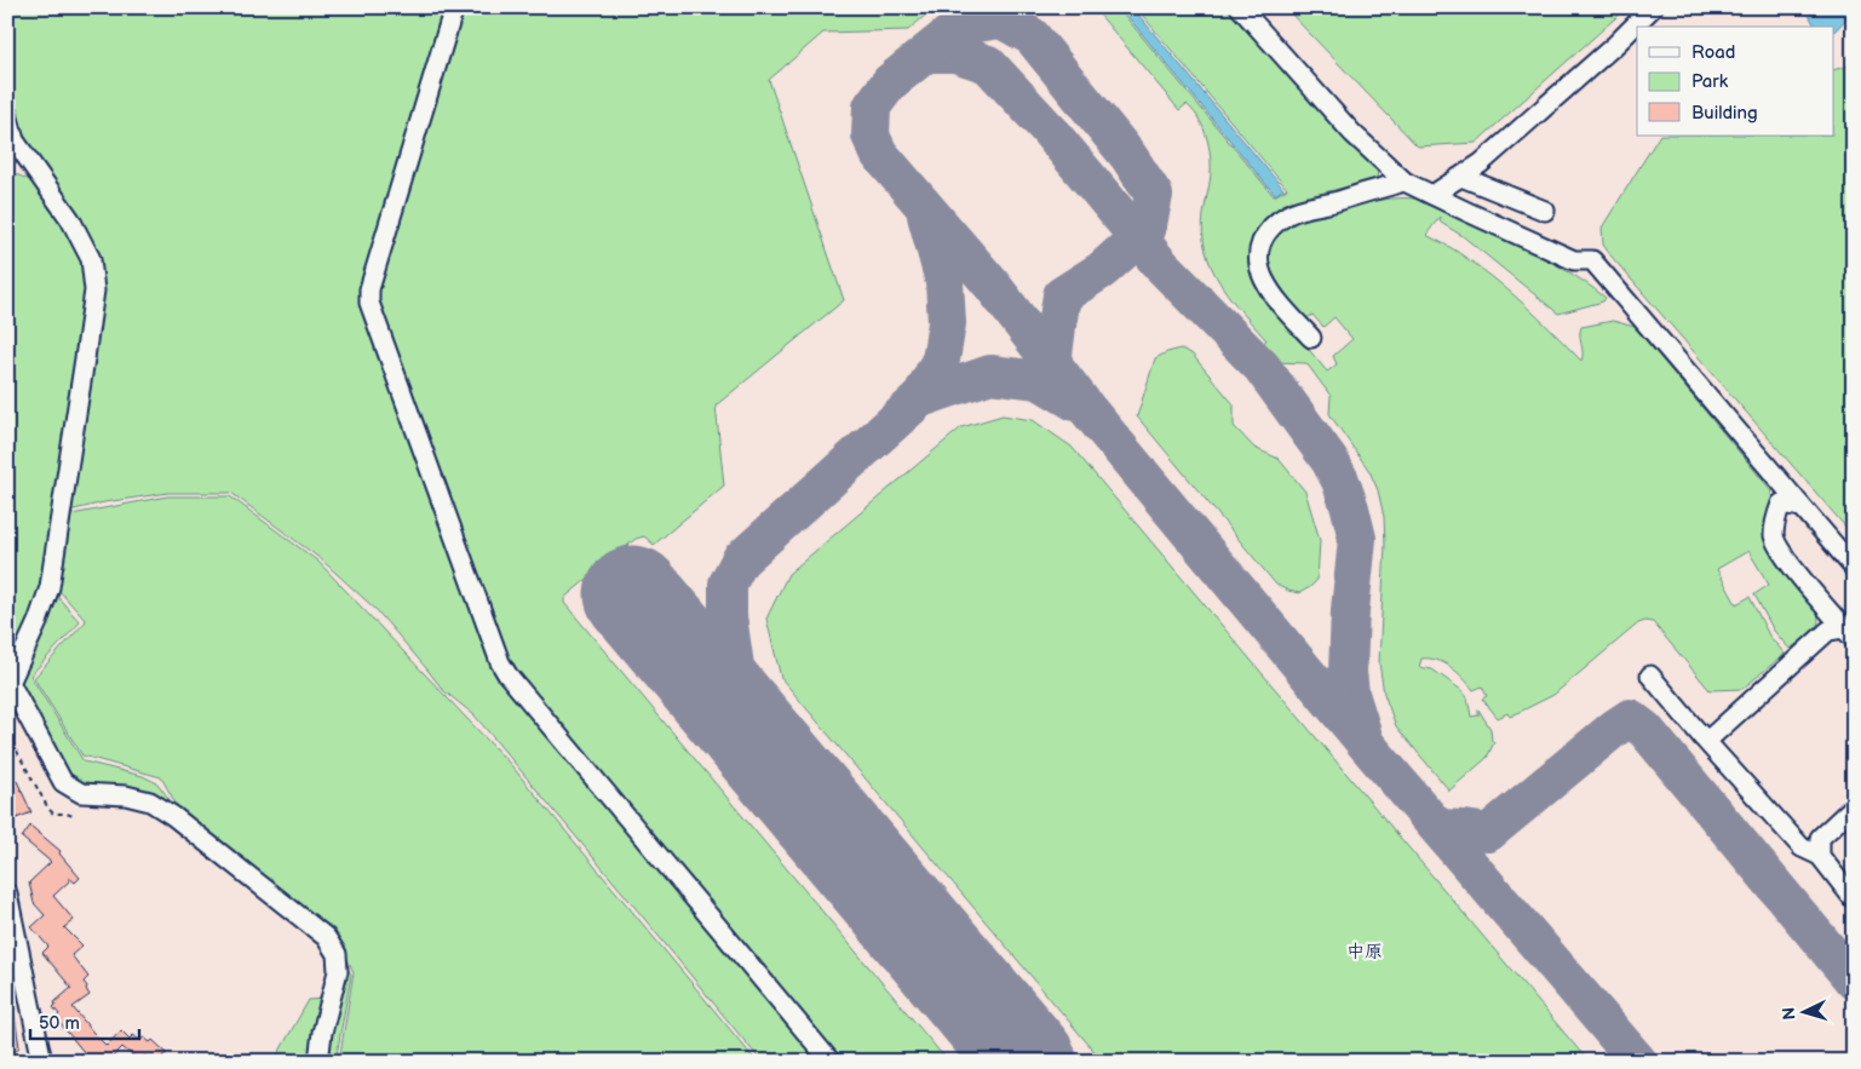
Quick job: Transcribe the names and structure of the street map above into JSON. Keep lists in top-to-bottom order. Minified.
{"districts":["中原"],"legend":["Road","Park","Building"],"scale_bar":"50 m","north":"left"}
